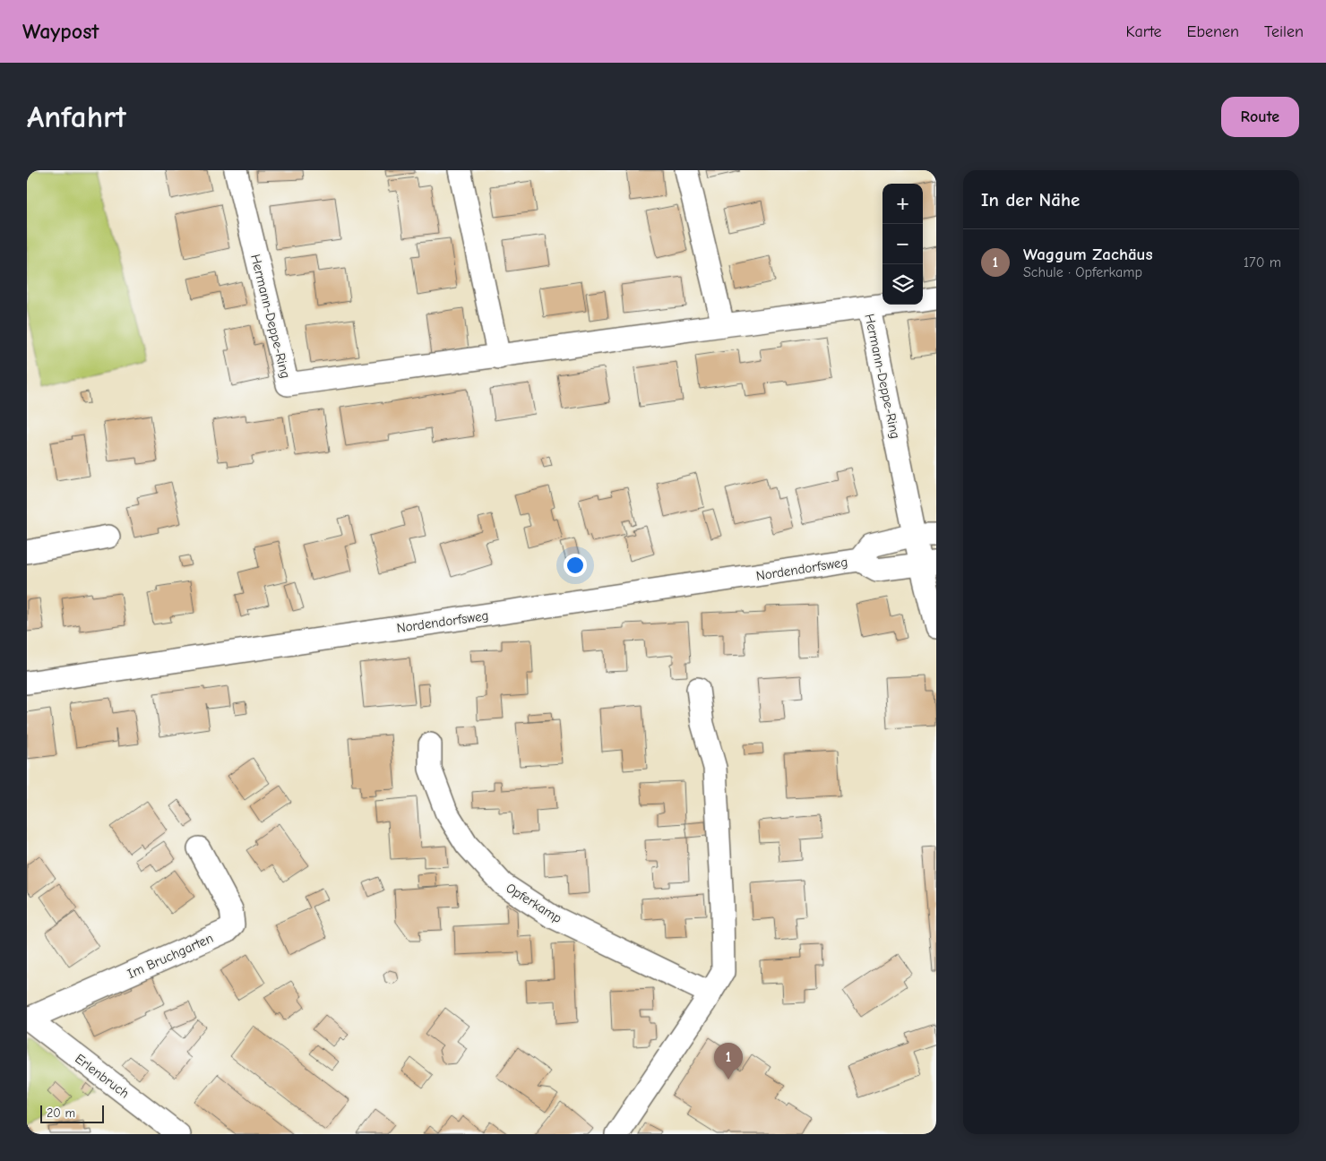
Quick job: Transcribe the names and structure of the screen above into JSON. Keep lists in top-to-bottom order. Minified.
{"streets":{"street":["Hermann-Deppe-Ring","Nordendorfsweg","Opferkamp","Im Bruchgarten","Erlenbruch"]},"crossings":[["Hermann-Deppe-Ring","Nordendorfsweg"],["Im Bruchgarten","Erlenbruch"]],"scale_bar":"20 m","page":{"header":"Waypost","nav":["Karte","Ebenen","Teilen"],"buttons":"Route","title":"Anfahrt","heading":"In der Nähe","map_buttons":["+","−"],"list":[{"mark":"1","name":"Waggum Zachäus","note":"Schule · Opferkamp","value":"170 m"}],"pins":"1","scale":"20 m"}}
